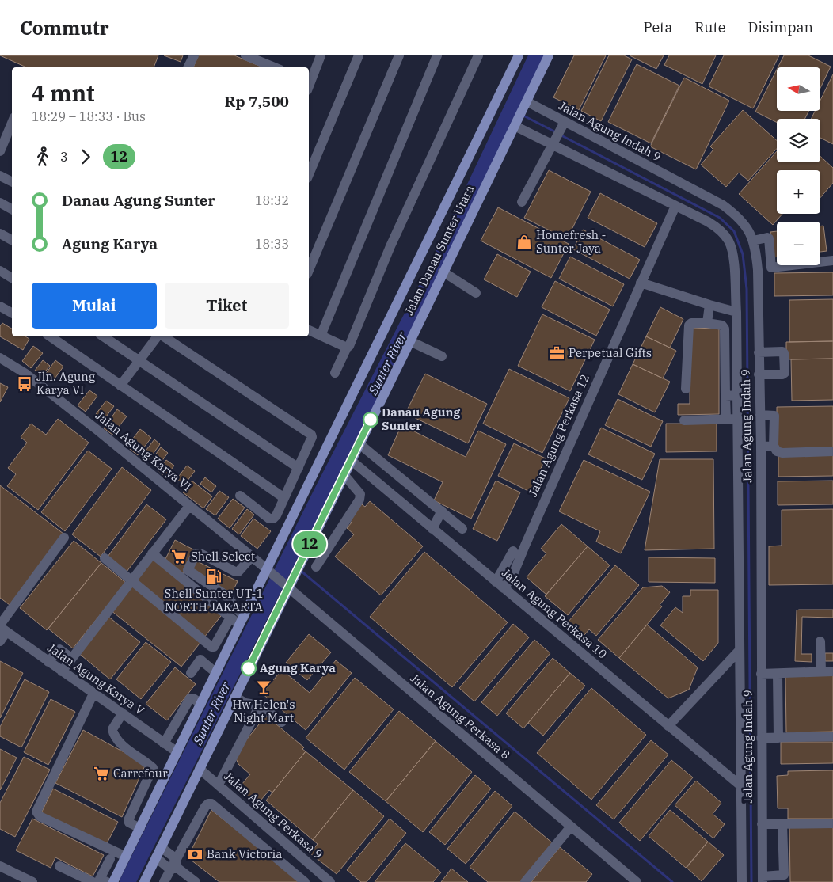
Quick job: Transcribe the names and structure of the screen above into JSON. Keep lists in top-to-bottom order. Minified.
{"streets":{"main road":["Jalan Danau Sunter Utara"],"street":["Jalan Agung Indah 9","Jalan Agung Perkasa 12","Jalan Agung Karya VI","Jalan Agung Perkasa 10","Jalan Agung Karya V","Jalan Agung Perkasa 8","Jalan Agung Perkasa 9"]},"crossings":[["Jalan Agung Indah 9","Jalan Danau Sunter Utara"],["Jalan Agung Indah 9","Jalan Agung Perkasa 12"],["Jalan Agung Indah 9","Jalan Agung Perkasa 10"],["Jalan Danau Sunter Utara","Jalan Agung Karya VI"],["Jalan Danau Sunter Utara","Jalan Agung Perkasa 10"],["Jalan Danau Sunter Utara","Jalan Agung Karya V"],["Jalan Danau Sunter Utara","Jalan Agung Perkasa 8"],["Jalan Danau Sunter Utara","Jalan Agung Perkasa 9"],["Jalan Agung Perkasa 12","Jalan Agung Perkasa 10"],["Jalan Agung Karya VI","Jalan Agung Perkasa 8"]],"water":["Sunter River"],"places":{"shop":["Homefresh - Sunter Jaya"],"office":["Perpetual Gifts"],"bus stop":["Jln. Agung Karya VI"],"other":["Danau Agung Sunter","Agung Karya"],"supermarket":["Shell Select","Carrefour"],"fuel station":["Shell Sunter UT-1 NORTH JAKARTA"],"bar":["Hw Helen's Night Mart"],"bank":["Bank Victoria"]},"lines":["bus line 12"],"north":"left","page":{"header":"Commutr","nav":["Peta","Rute","Disimpan"],"on_map":"12","map_buttons":["+","−"],"heading":["4 mnt","18:29 – 18:33 · Bus","Rp 7,500"],"legs":["3","12"],"list":[{"name":"Danau Agung Sunter","value":"18:32"},{"name":"Agung Karya","value":"18:33"}],"buttons":["Mulai","Tiket"]}}
